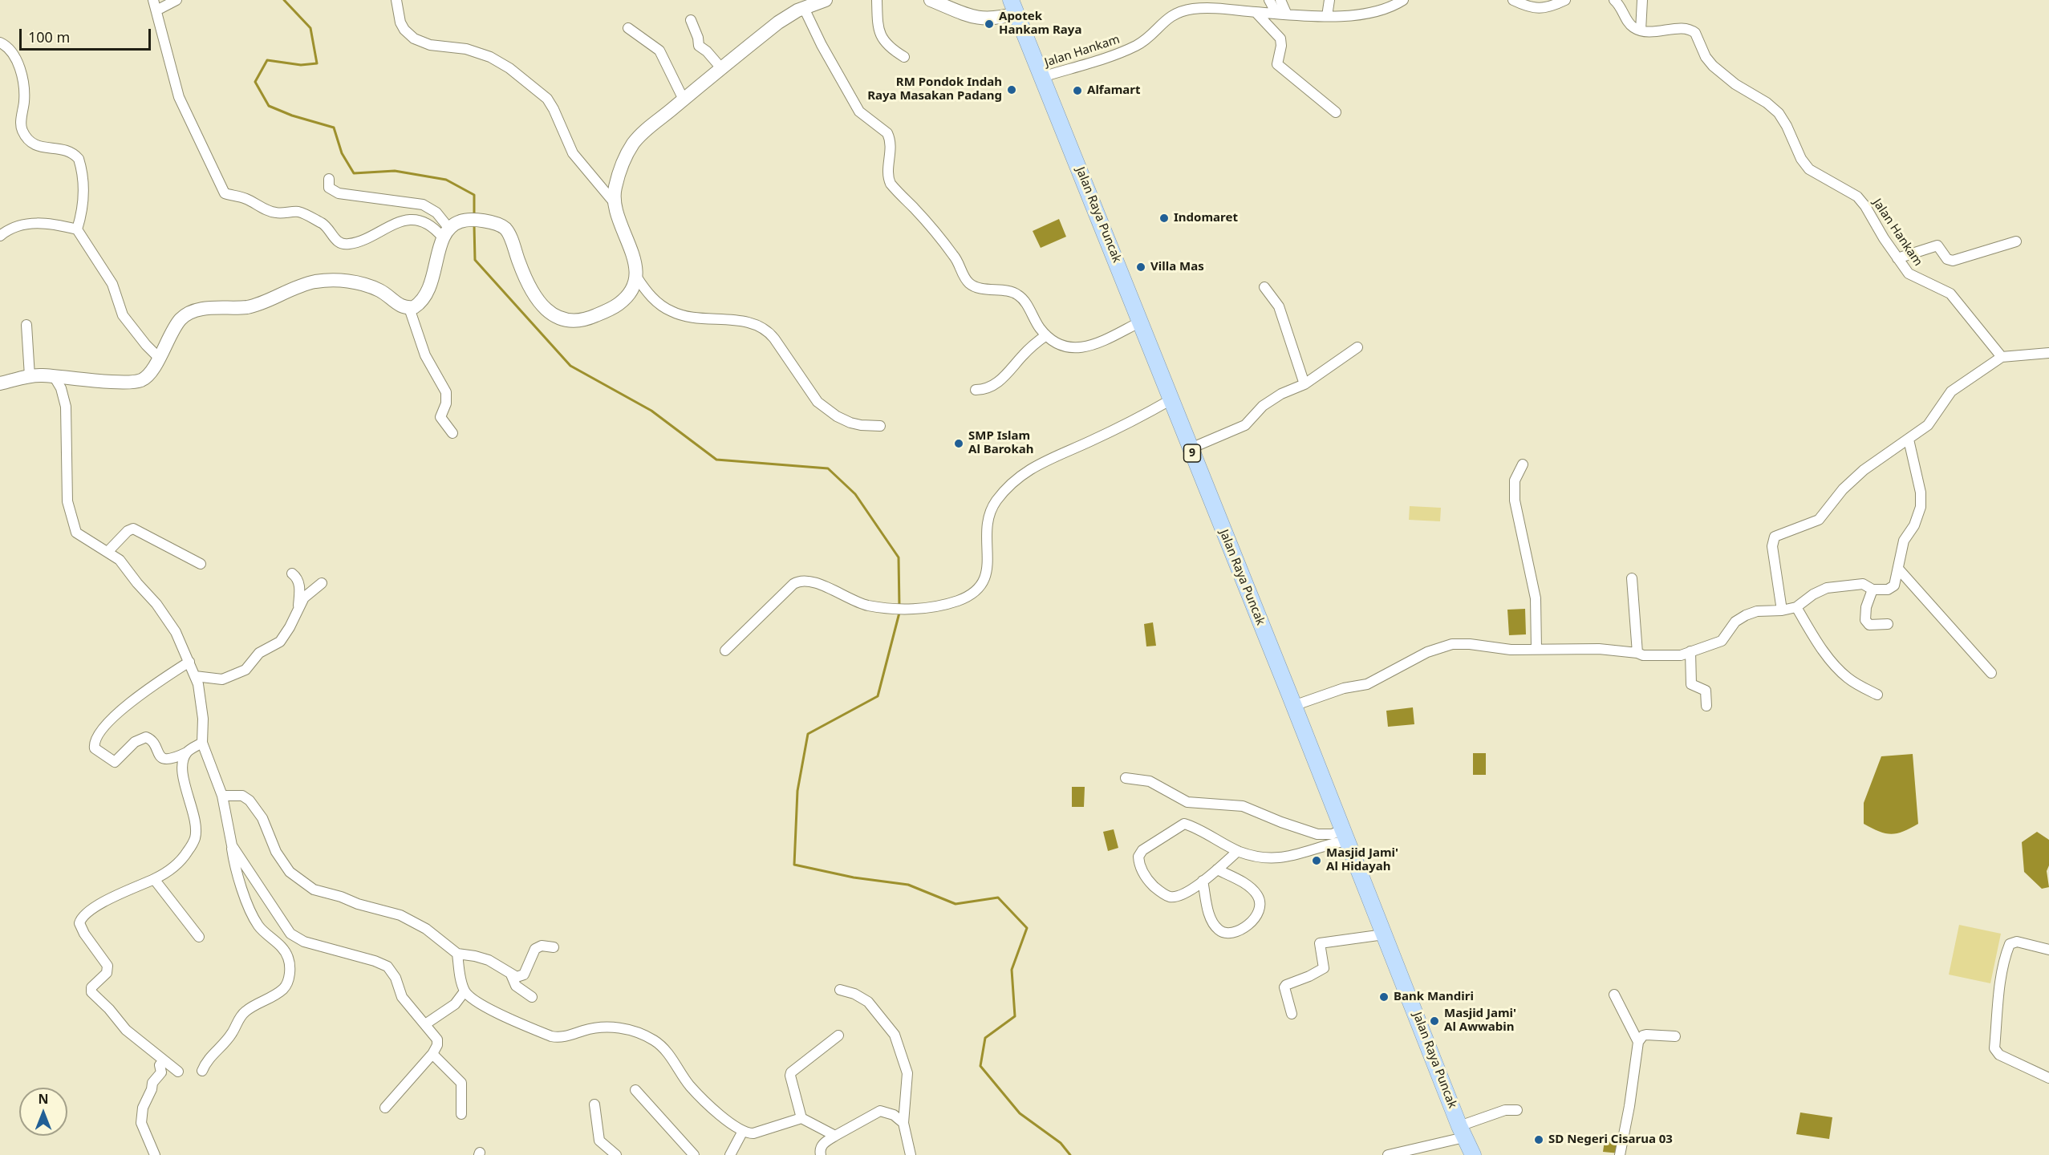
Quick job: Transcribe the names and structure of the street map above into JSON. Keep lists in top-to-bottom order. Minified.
{"streets":{"highway":["Jalan Raya Puncak","9"],"street":["Jalan Hankam"]},"crossings":[["Jalan Hankam","Jalan Raya Puncak"]],"places":["Apotek Hankam Raya","RM Pondok Indah Raya Masakan Padang","Alfamart","Indomaret","Villa Mas","SMP Islam Al Barokah","Masjid Jami' Al Hidayah","Bank Mandiri","Masjid Jami' Al Awwabin","SD Negeri Cisarua 03"],"scale_bar":"100 m","north":"top"}
